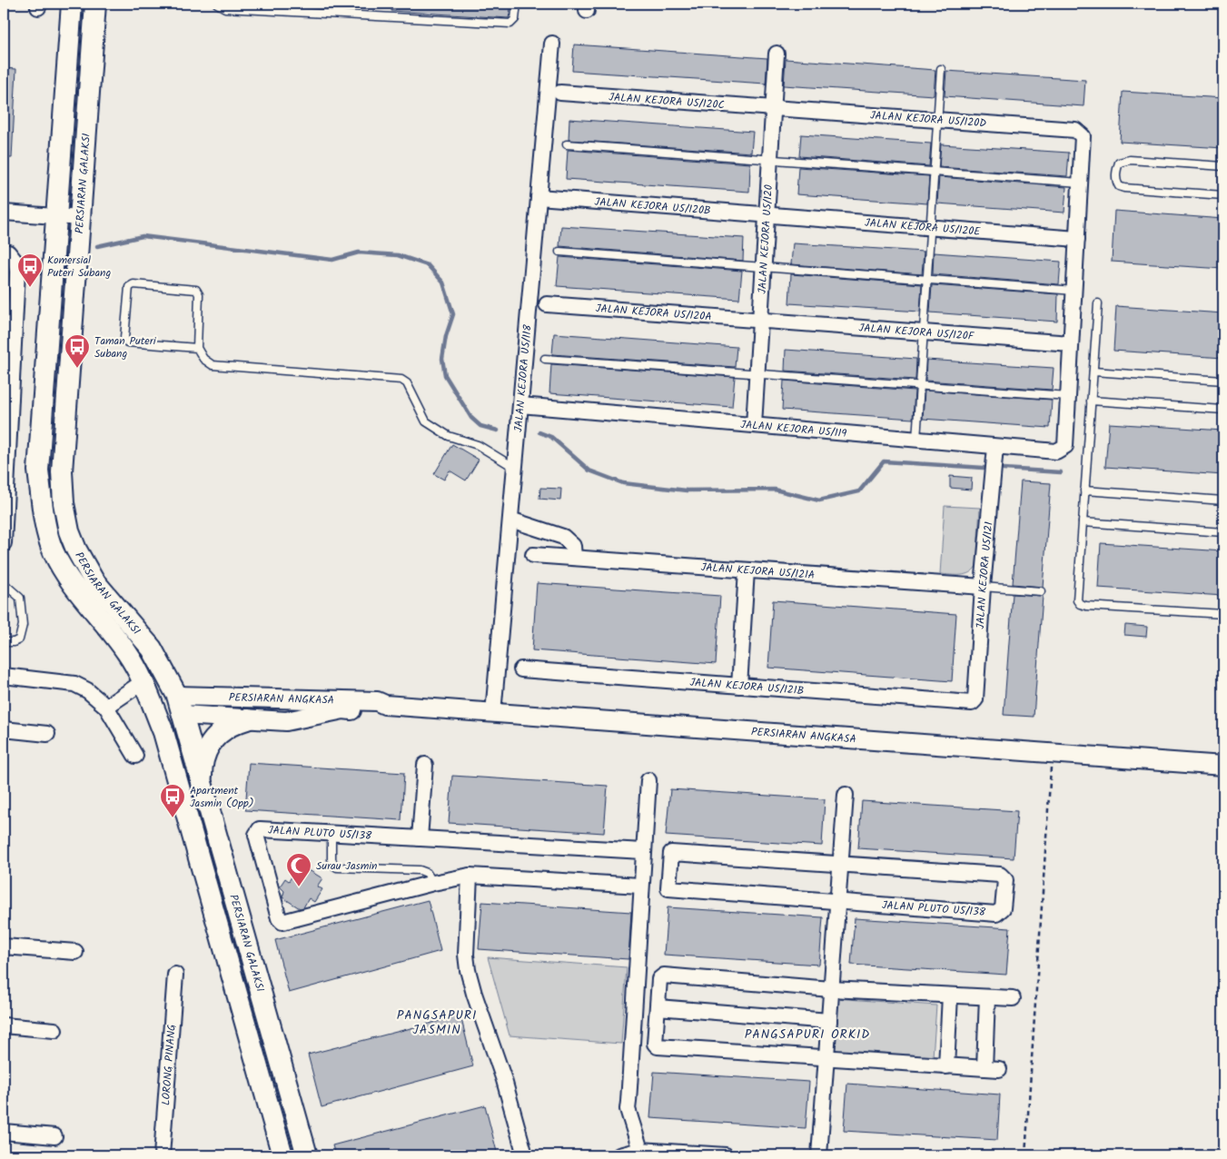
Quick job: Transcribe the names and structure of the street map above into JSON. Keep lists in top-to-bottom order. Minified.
{"streets":{"main road":["PERSIARAN GALAKSI"],"street":["JALAN KEJORA U5/120C","JALAN KEJORA U5/120D","JALAN KEJORA U5/120B","JALAN KEJORA U5/120E","JALAN KEJORA U5/120","JALAN KEJORA U5/120A","JALAN KEJORA U5/120F","JALAN KEJORA U5/118","JALAN KEJORA U5/119","JALAN KEJORA U5/121A","JALAN KEJORA U5/121","JALAN KEJORA U5/121B","PERSIARAN ANGKASA","JALAN PLUTO U5/138","LORONG PINANG"]},"crossings":[["JALAN KEJORA U5/120C","JALAN KEJORA U5/120D"],["JALAN KEJORA U5/120C","JALAN KEJORA U5/120"],["JALAN KEJORA U5/120D","JALAN KEJORA U5/120"],["PERSIARAN GALAKSI","PERSIARAN ANGKASA"],["JALAN KEJORA U5/120B","JALAN KEJORA U5/120E"],["JALAN KEJORA U5/120B","JALAN KEJORA U5/120"],["JALAN KEJORA U5/120B","JALAN KEJORA U5/118"],["JALAN KEJORA U5/120E","JALAN KEJORA U5/120"],["JALAN KEJORA U5/120","JALAN KEJORA U5/120A"],["JALAN KEJORA U5/120","JALAN KEJORA U5/120F"],["JALAN KEJORA U5/120","JALAN KEJORA U5/119"],["JALAN KEJORA U5/120A","JALAN KEJORA U5/120F"],["JALAN KEJORA U5/118","JALAN KEJORA U5/119"],["JALAN KEJORA U5/118","PERSIARAN ANGKASA"],["JALAN KEJORA U5/119","JALAN KEJORA U5/121"],["JALAN KEJORA U5/121A","JALAN KEJORA U5/121"],["JALAN KEJORA U5/121","JALAN KEJORA U5/121B"]],"districts":["PANGSAPURI JASMIN","PANGSAPURI ORKID"],"places":{"bus stop":["Komersial Puteri Subang","Taman Puteri Subang","Apartment Jasmin (Opp)"],"mosque":["Surau Jasmin"]}}
